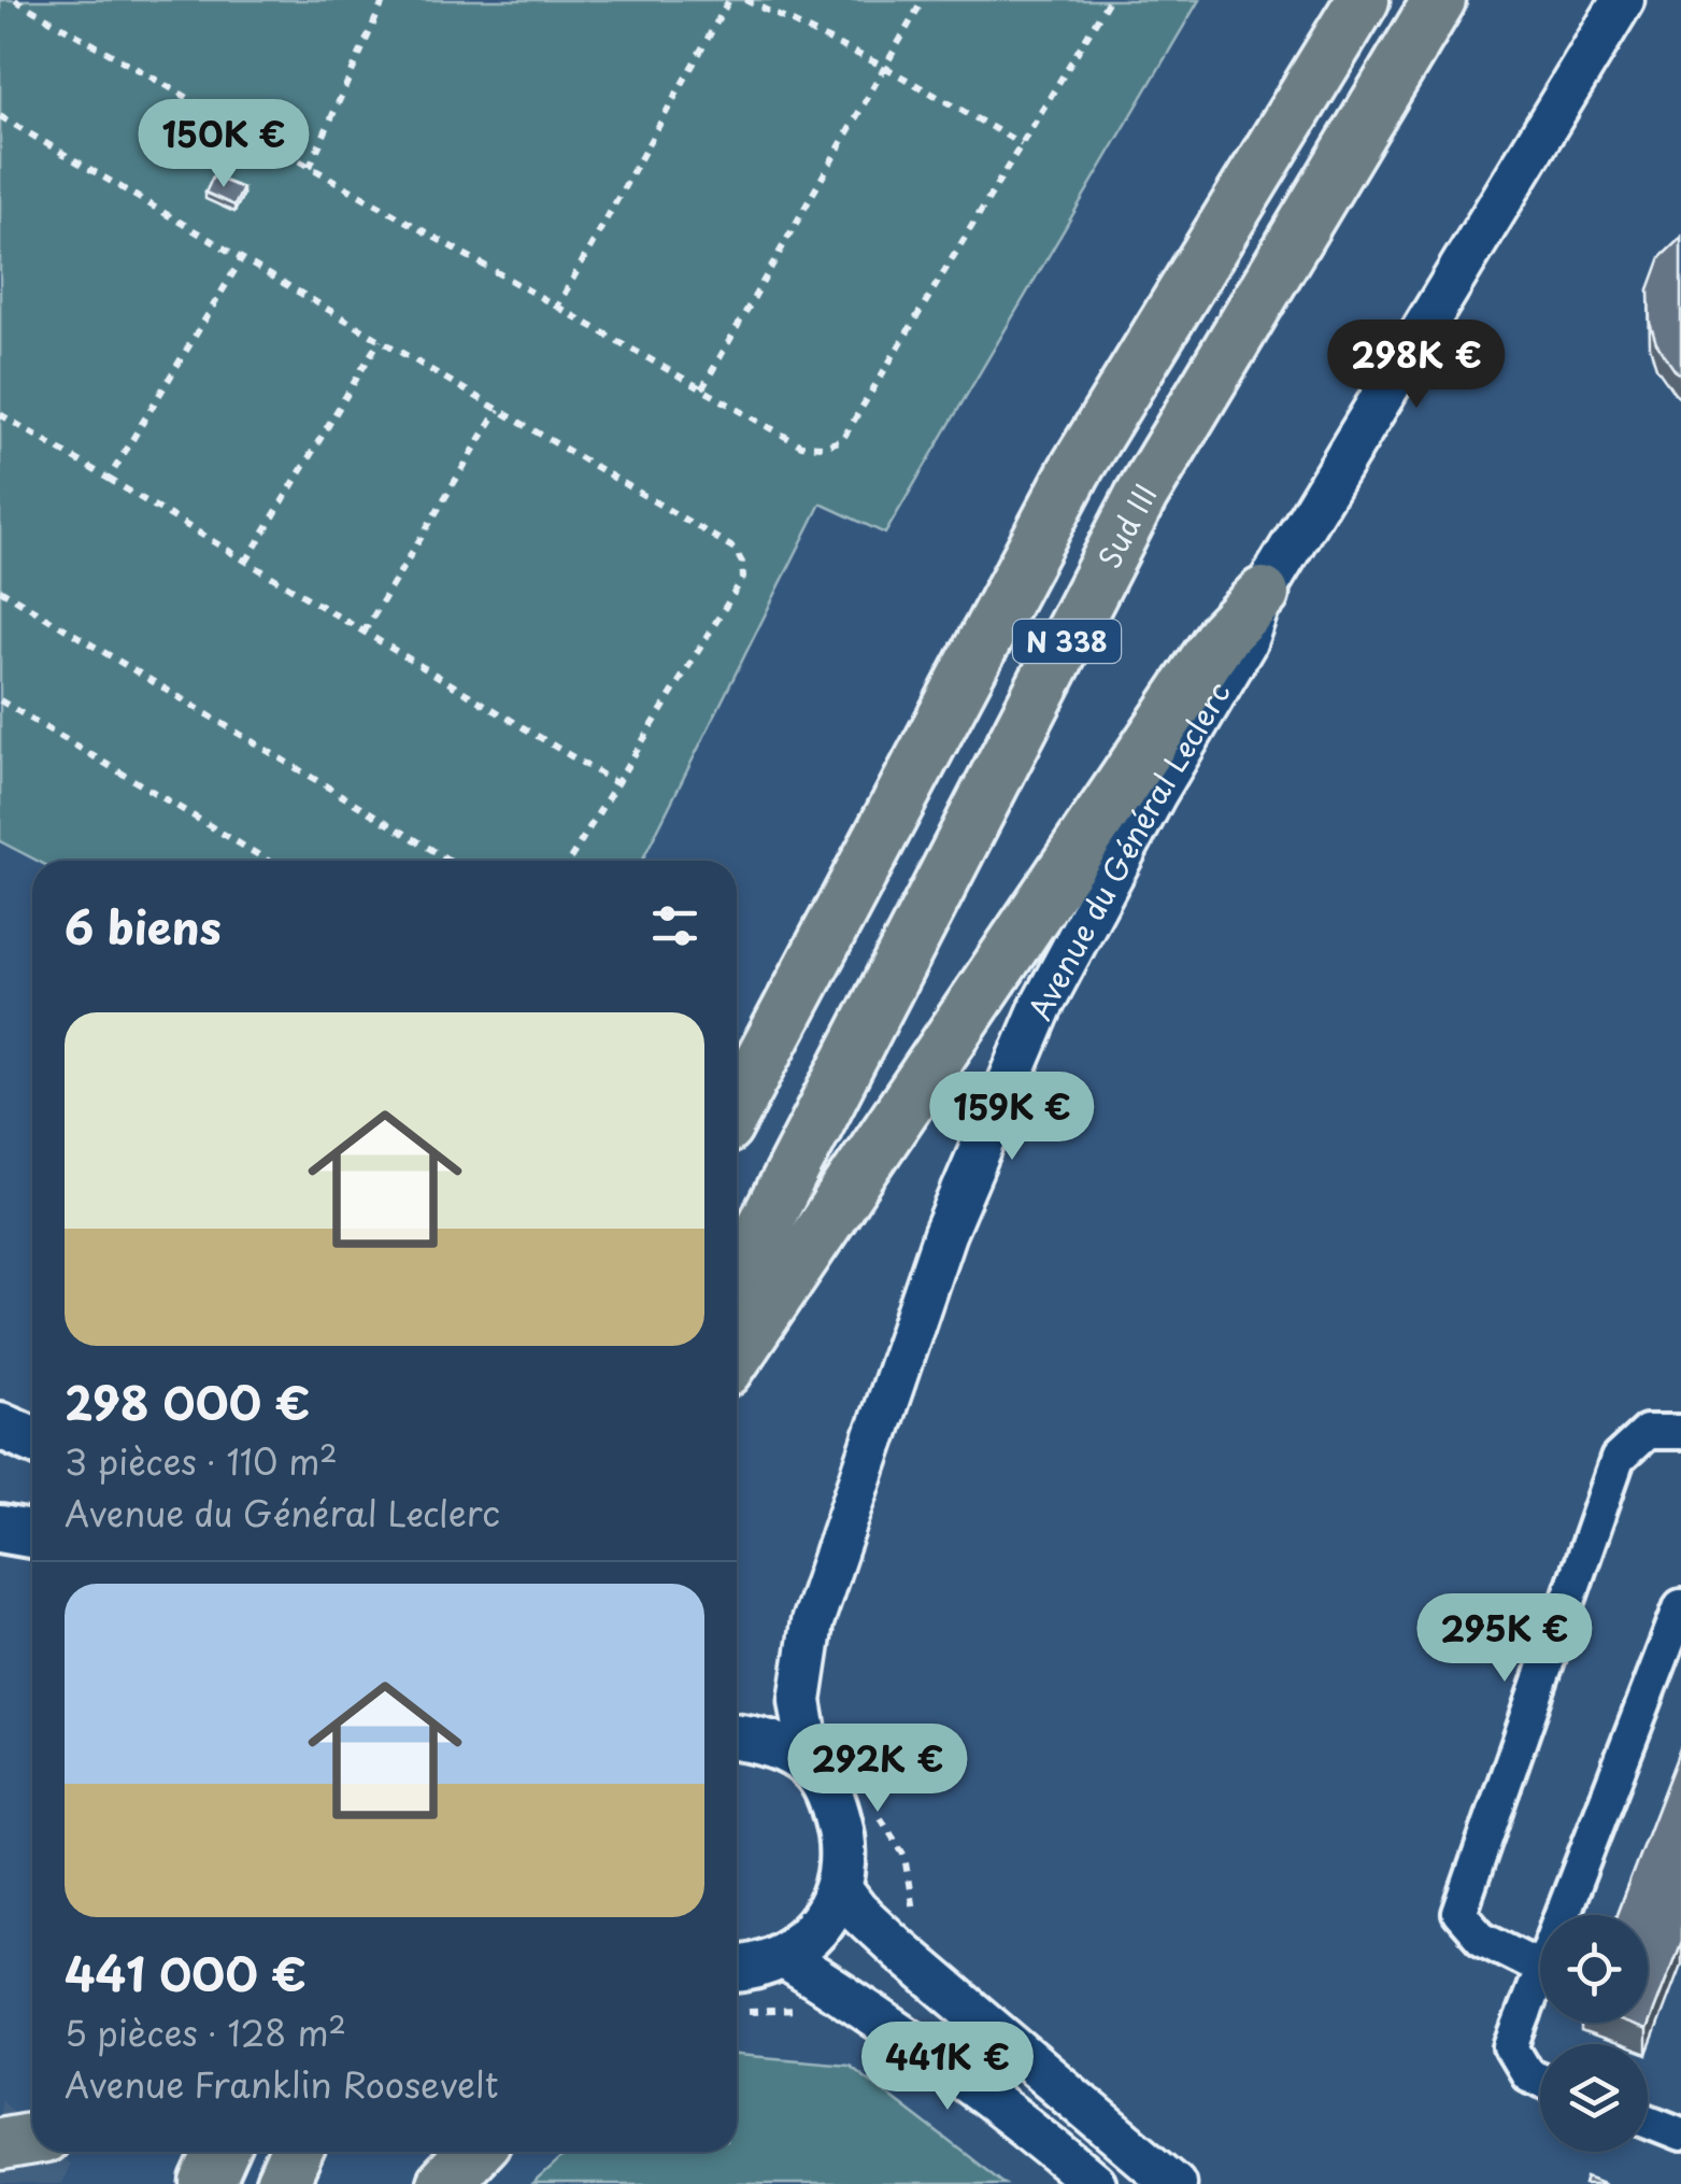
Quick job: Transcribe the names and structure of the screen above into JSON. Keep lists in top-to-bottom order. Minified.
{"streets":{"highway":["Sud III","N 338"],"street":["Avenue du Général Leclerc"]},"page":{"price":["150K €","298K €","159K €","295K €","292K €","441K €"],"heading":"6 biens","list":[{"name":"298 000 €","note":"3 pièces · 110 m² · Avenue du Général Leclerc"},{"name":"441 000 €","note":"5 pièces · 128 m² · Avenue Franklin Roosevelt"}]}}
